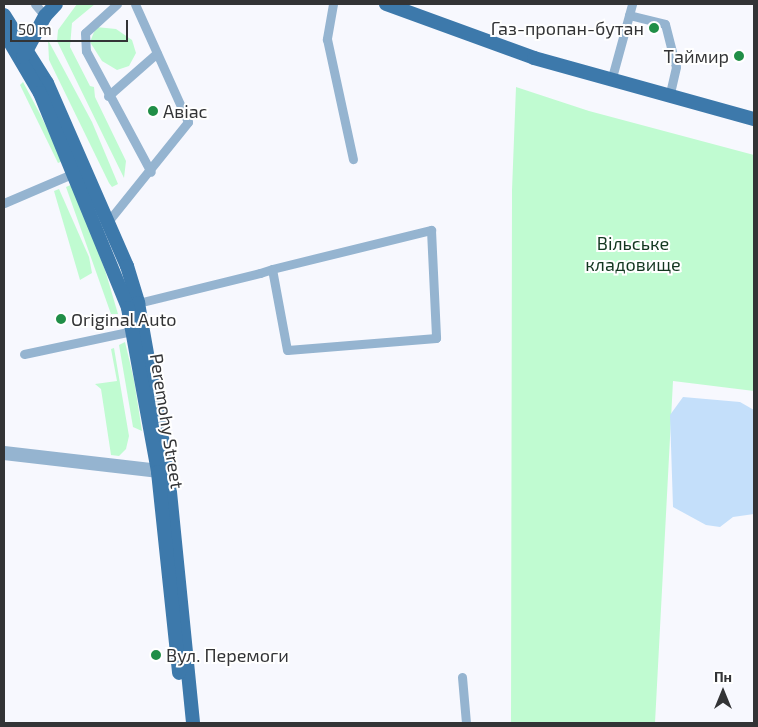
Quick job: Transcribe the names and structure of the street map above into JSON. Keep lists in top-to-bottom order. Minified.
{"streets":{"main road":["Peremohy Street"]},"parks":["Вільське кладовище"],"places":["Газ-пропан-бутан","Таймир","Авіас","Original Auto","Вул. Перемоги"],"scale_bar":"50 m","north":"top"}
